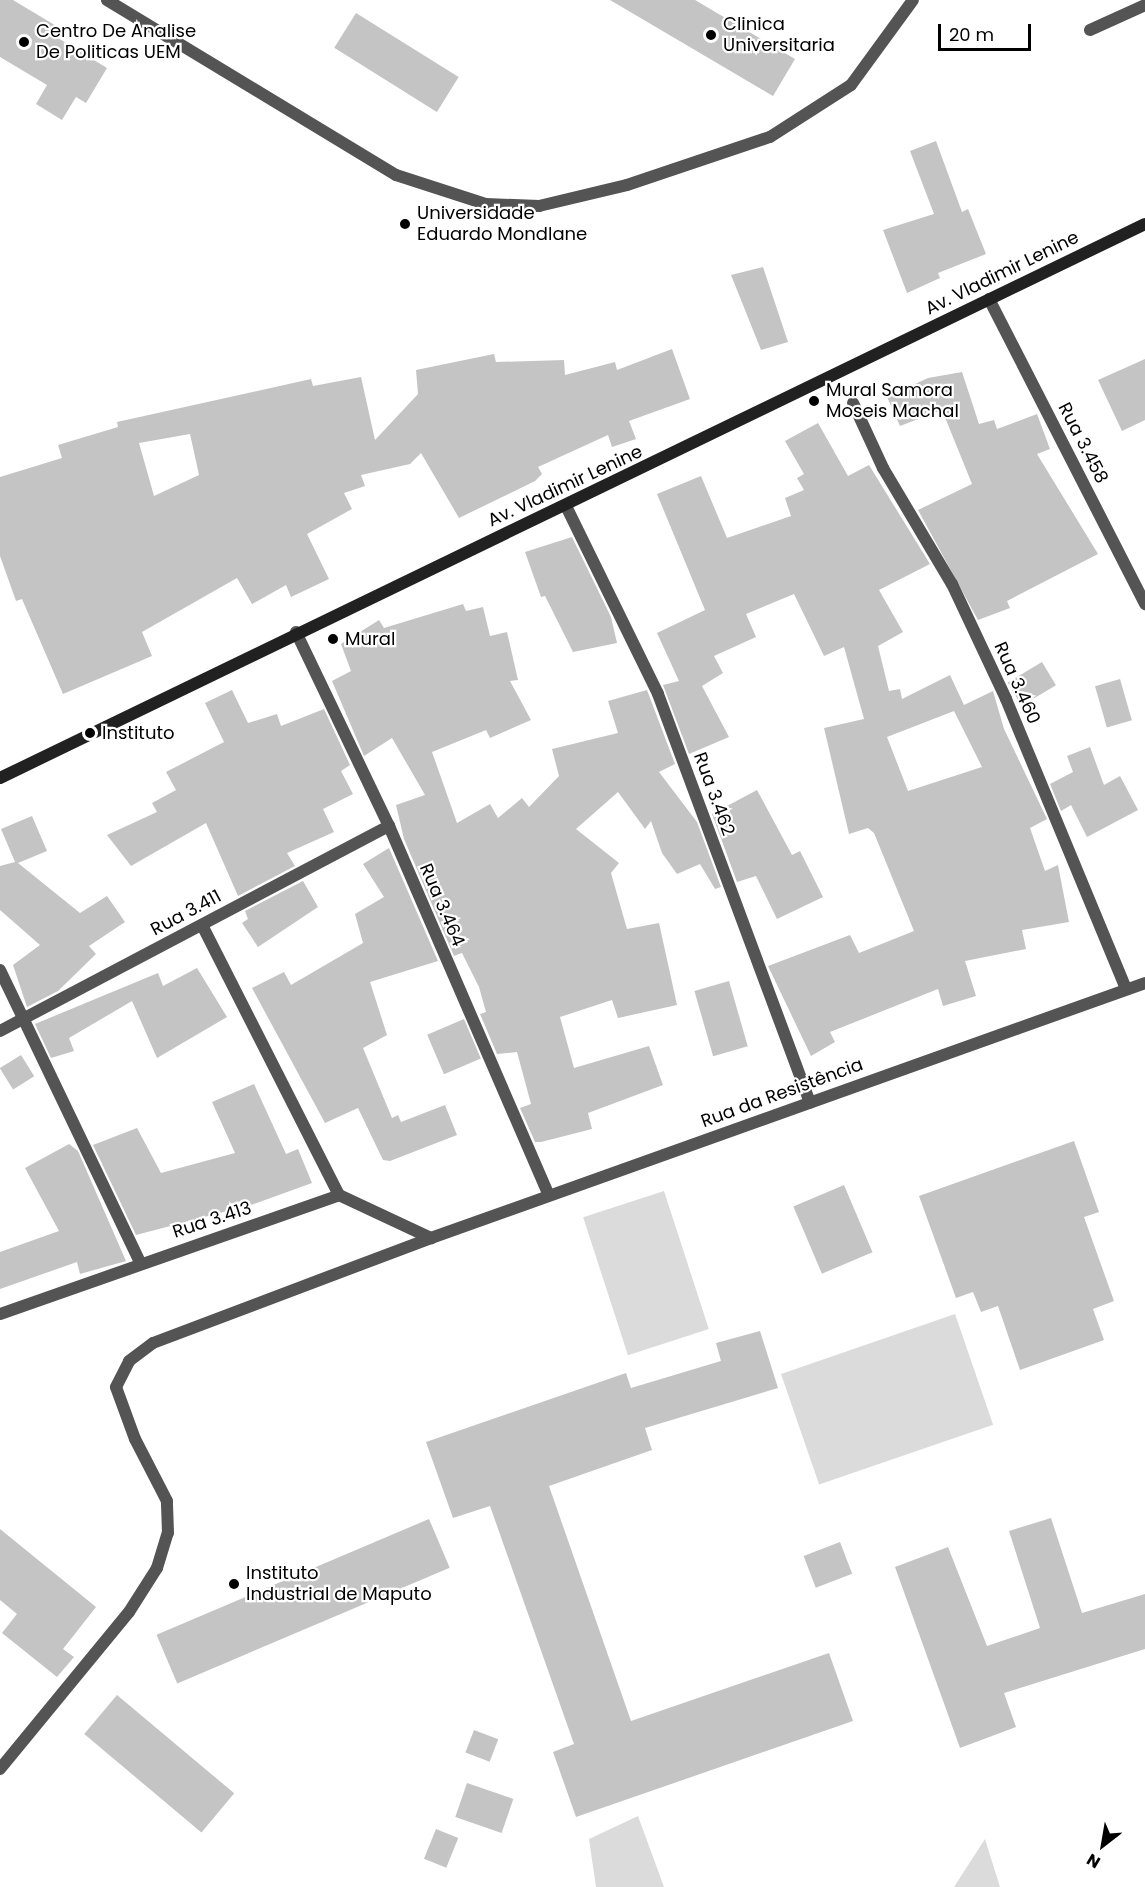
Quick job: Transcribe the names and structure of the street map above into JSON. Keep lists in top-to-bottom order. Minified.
{"streets":{"main road":["Av. Vladimir Lenine"],"street":["Rua 3.458","Rua 3.460","Rua 3.462","Rua 3.464","Rua 3.411","Rua da Resistência","Rua 3.413"]},"crossings":[["Av. Vladimir Lenine","Rua 3.458"],["Av. Vladimir Lenine","Rua 3.462"],["Av. Vladimir Lenine","Rua 3.464"],["Rua 3.460","Rua da Resistência"],["Rua 3.462","Rua da Resistência"],["Rua 3.464","Rua 3.411"],["Rua 3.464","Rua da Resistência"]],"places":["Clinica Universitaria","Centro De Analise De Politicas UEM","Universidade Eduardo Mondlane","Mural Samora Moseis Machal","Mural","Instituto","Instituto Industrial de Maputo"],"scale_bar":"20 m","north":"bottom left"}
